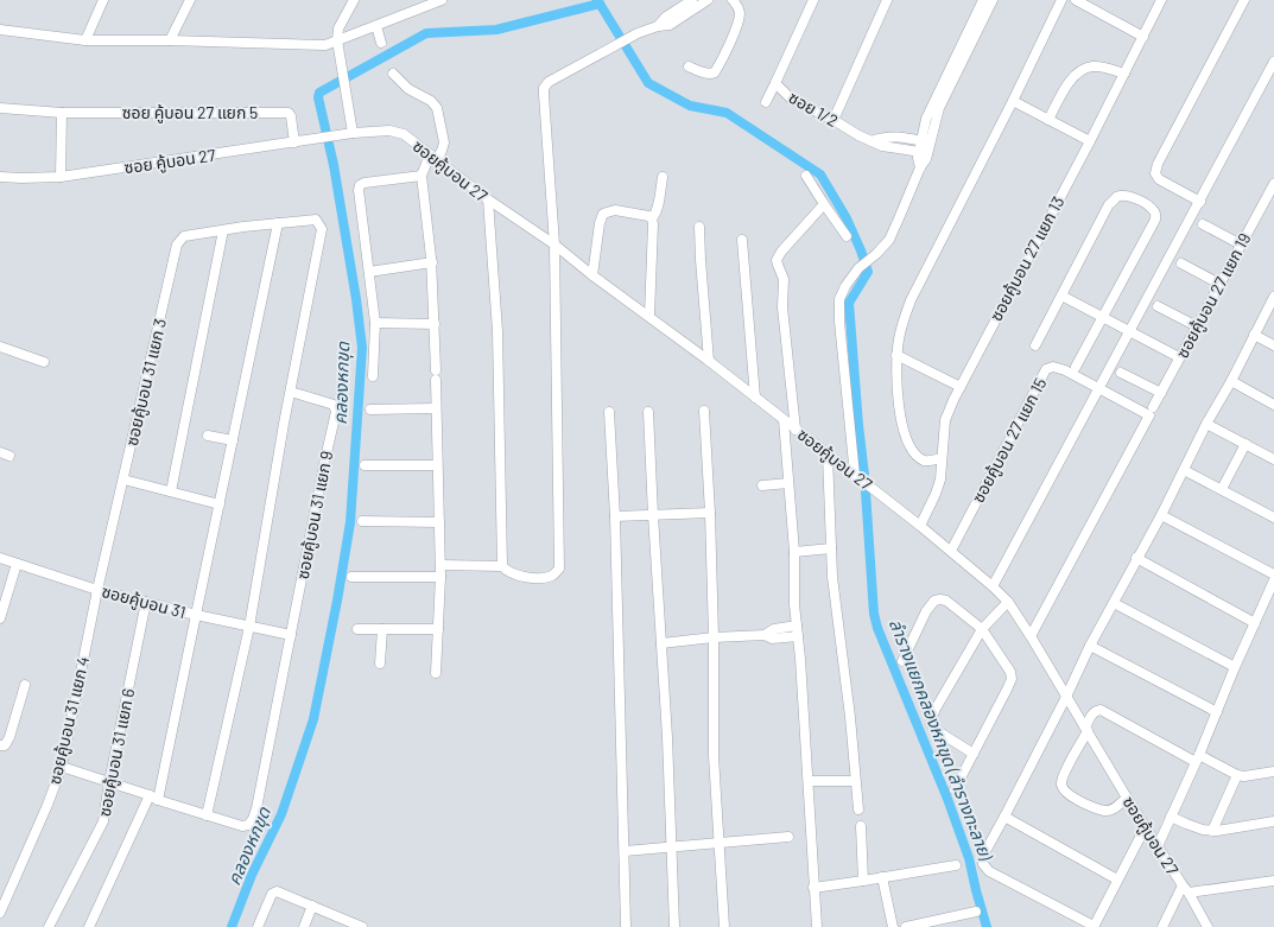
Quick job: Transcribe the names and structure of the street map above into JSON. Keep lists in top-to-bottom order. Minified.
{"streets":{"street":["ซอย 1/2","ซอย คู้บอน 27 แยก 5","ซอย คู้บอน 27","ซอยคู้บอน 27","ซอยคู้บอน 27 แยก 13","ซอยคู้บอน 27 แยก 19","ซอยคู้บอน 31 แยก 3","ซอยคู้บอน 27 แยก 15","ซอยคู้บอน 31 แยก 9","ซอยคู้บอน 31","ซอยคู้บอน 31 แยก 4","ซอยคู้บอน 31 แยก 6"]},"crossings":[["ซอย คู้บอน 27 แยก 5","ซอย คู้บอน 27"],["ซอย คู้บอน 27","ซอยคู้บอน 27"],["ซอยคู้บอน 27","ซอยคู้บอน 27 แยก 13"],["ซอยคู้บอน 27","ซอยคู้บอน 27 แยก 19"],["ซอยคู้บอน 27","ซอยคู้บอน 27 แยก 15"],["ซอยคู้บอน 27 แยก 19","ซอยคู้บอน 27 แยก 15"],["ซอยคู้บอน 31 แยก 3","ซอยคู้บอน 31 แยก 9"],["ซอยคู้บอน 31 แยก 3","ซอยคู้บอน 31"],["ซอยคู้บอน 31 แยก 3","ซอยคู้บอน 31 แยก 4"],["ซอยคู้บอน 31 แยก 9","ซอยคู้บอน 31"],["ซอยคู้บอน 31","ซอยคู้บอน 31 แยก 4"],["ซอยคู้บอน 31","ซอยคู้บอน 31 แยก 6"]],"water":["คลองหกขุด","ลำรางแยกคลองหกขุด (ลำรางทะลาย)"]}
